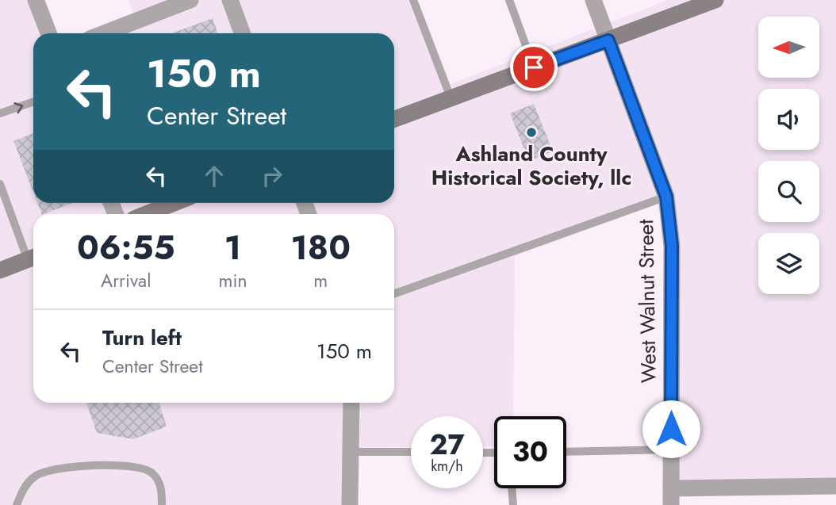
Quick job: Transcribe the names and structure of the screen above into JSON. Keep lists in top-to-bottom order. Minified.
{"streets":{"street":["West Walnut Street"]},"places":["Ashland County Historical Society, llc"],"north":"left","page":{"turn":["150 m","Center Street"],"eta":["06:55","Arrival","1","min","180","m"],"list":[{"name":"Turn left","note":"Center Street","value":"150 m"}],"speed":"27 km/h","limit":"30"}}
